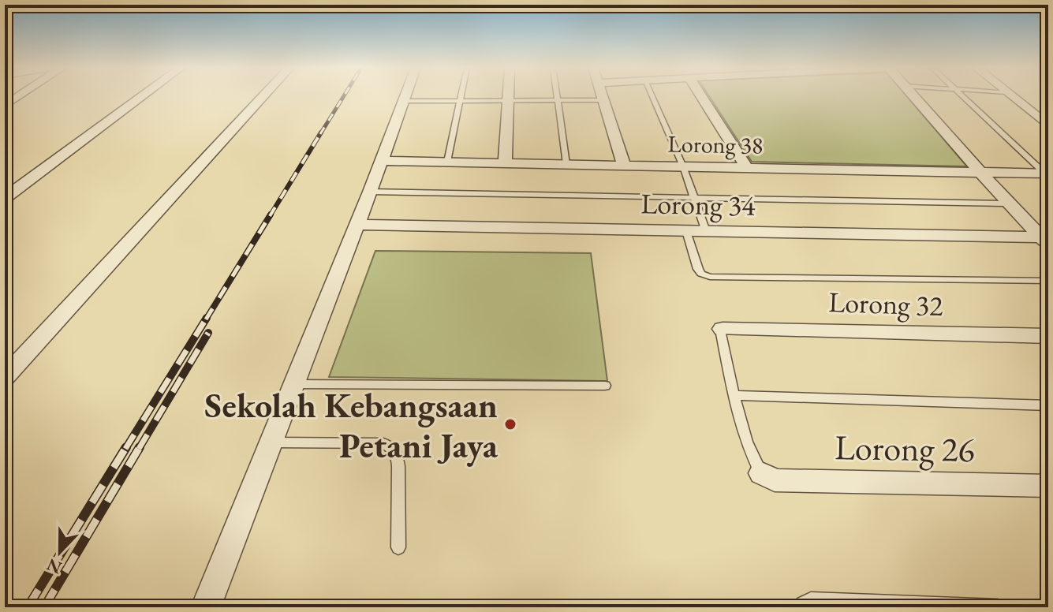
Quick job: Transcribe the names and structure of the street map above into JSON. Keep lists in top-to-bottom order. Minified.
{"streets":{"street":["Lorong 38","Lorong 34","Lorong 32","Lorong 26"]},"places":["Sekolah Kebangsaan Petani Jaya"],"north":"bottom"}
